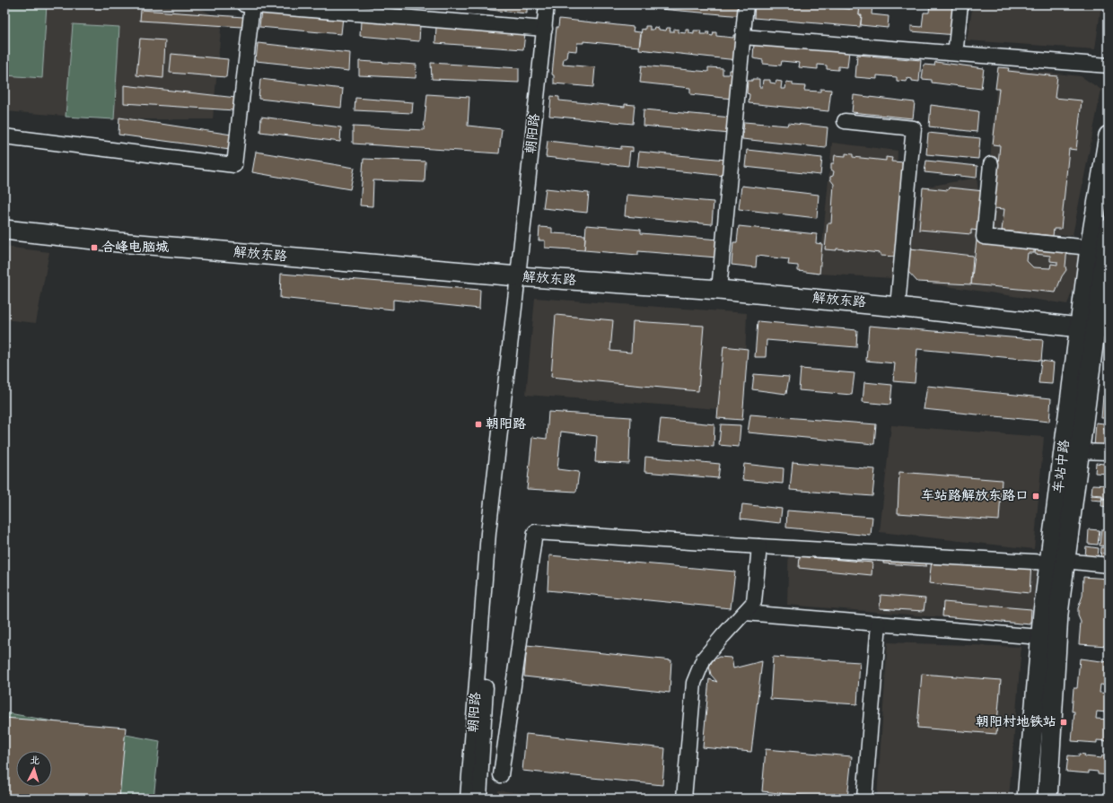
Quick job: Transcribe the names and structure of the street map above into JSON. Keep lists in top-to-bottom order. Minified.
{"streets":{"main road":["解放东路","车站中路"],"street":["朝阳路"]},"crossings":[["朝阳路","解放东路"],["解放东路","车站中路"]],"places":{"transit":["合峰电脑城","朝阳路","车站路解放东路口","朝阳村地铁站"]},"north":"top"}
